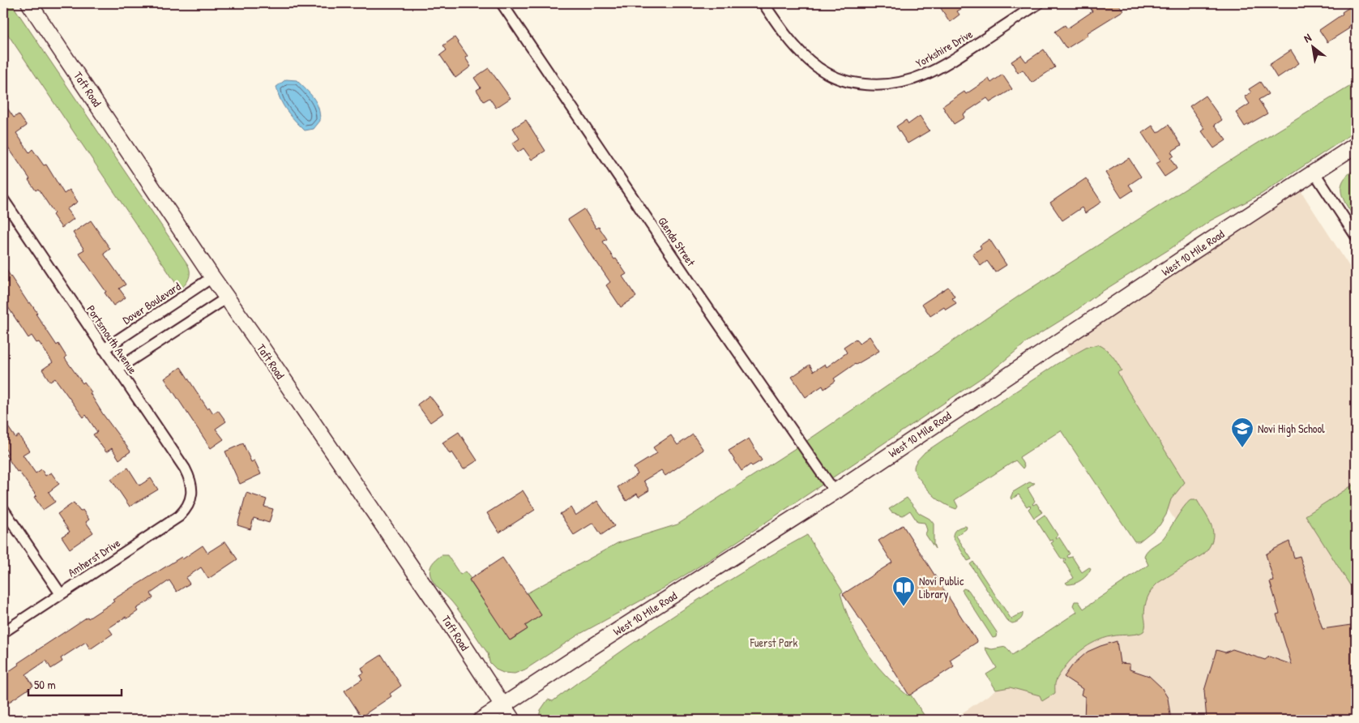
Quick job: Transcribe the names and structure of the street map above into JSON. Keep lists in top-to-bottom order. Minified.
{"streets":{"main road":["Taft Road","West 10 Mile Road"],"street":["Yorkshire Drive","Glenda Street","Dover Boulevard","Portsmouth Avenue","Amherst Drive"]},"crossings":[["Taft Road","West 10 Mile Road"],["Taft Road","Dover Boulevard"],["Glenda Street","West 10 Mile Road"],["Dover Boulevard","Portsmouth Avenue"],["Portsmouth Avenue","Amherst Drive"]],"parks":["Fuerst Park"],"places":{"school or university":["Novi High School"],"library":["Novi Public Library"]},"scale_bar":"50 m","north":"top left"}
